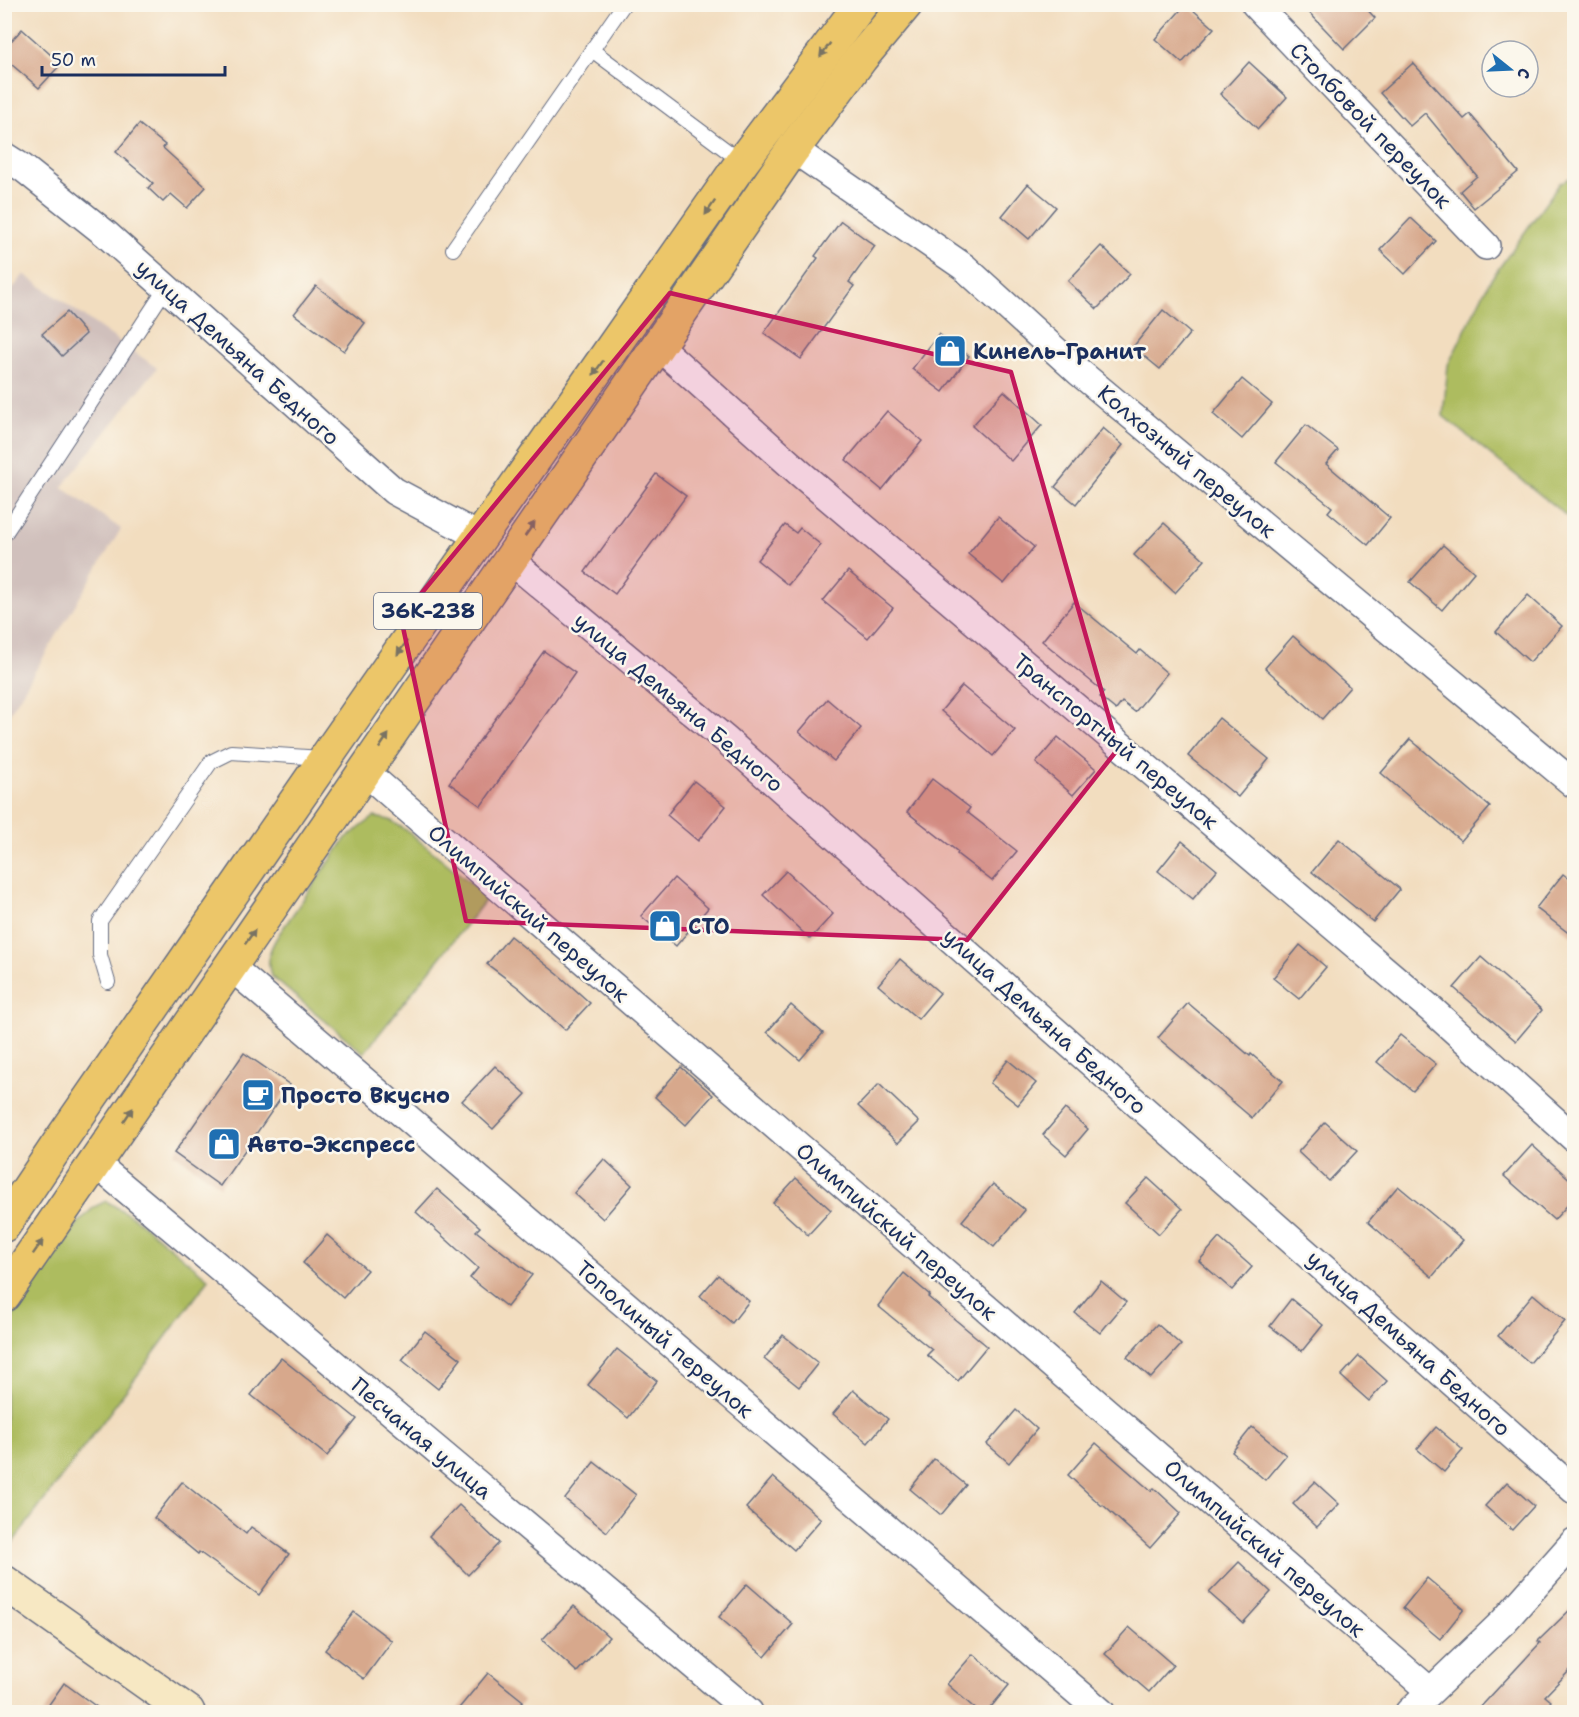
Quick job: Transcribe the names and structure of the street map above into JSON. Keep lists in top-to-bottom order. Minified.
{"streets":{"main road":["36К-238"],"street":["Столбовой переулок","улица Демьяна Бедного","Колхозный переулок","Транспортный переулок","Олимпийский переулок","Тополиный переулок","Песчаная улица"]},"crossings":[["улица Демьяна Бедного","36К-238"]],"places":{"shop":["Кинель-Гранит","СТО","Авто-Экспресс"],"cafe":["Просто Вкусно"]},"scale_bar":"50 m","north":"right"}
